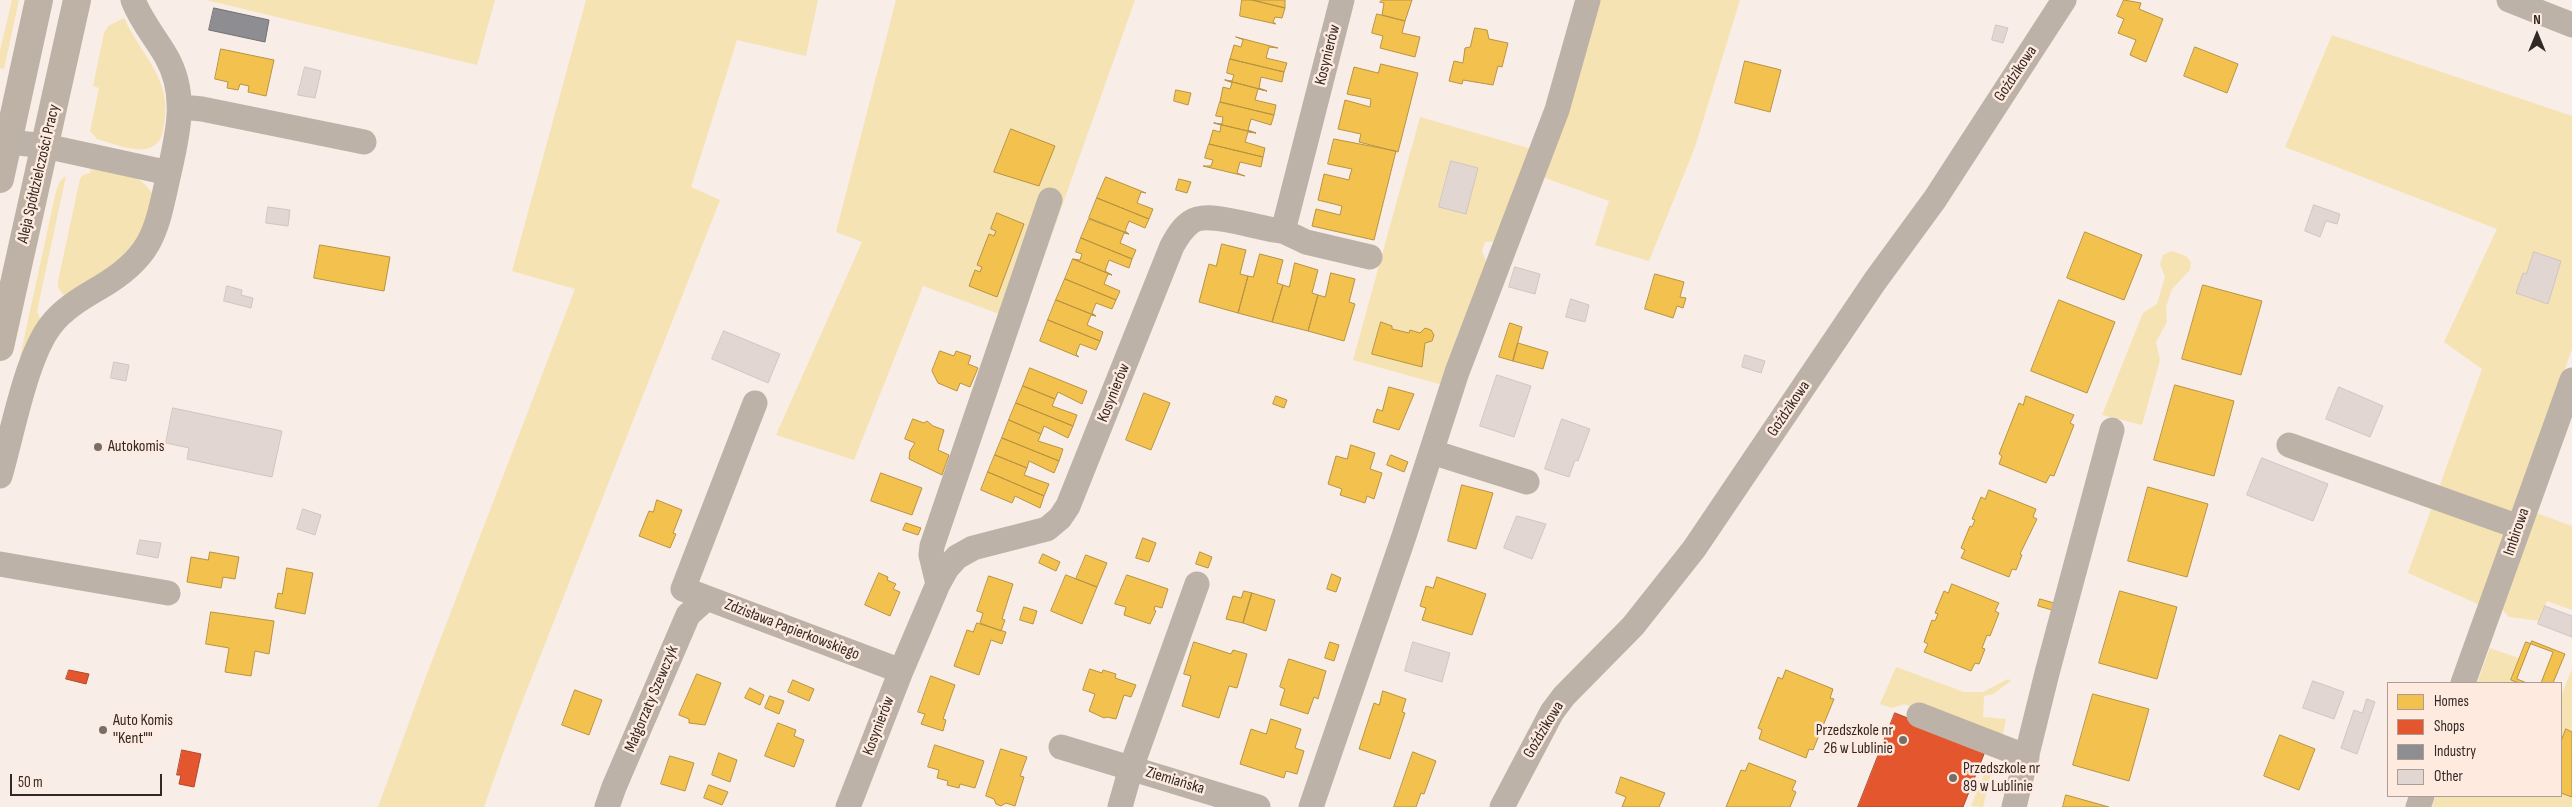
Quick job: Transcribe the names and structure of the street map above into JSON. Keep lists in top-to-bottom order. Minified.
{"streets":{"main road":["Aleja Spółdzielczości Pracy"],"street":["Kosynierów","Goździkowa","Imbirowa","Zdzisława Papierkowskiego","Małgorzaty Szewczyk","Ziemiańska"]},"crossings":[["Kosynierów","Zdzisława Papierkowskiego"],["Zdzisława Papierkowskiego","Małgorzaty Szewczyk"]],"places":["Autokomis","Auto Komis ''Kent\"\"","Przedszkole nr 26 w Lublinie","Przedszkole nr 89 w Lublinie"],"legend":["Homes","Shops","Industry","Other"],"scale_bar":"50 m","north":"top"}
